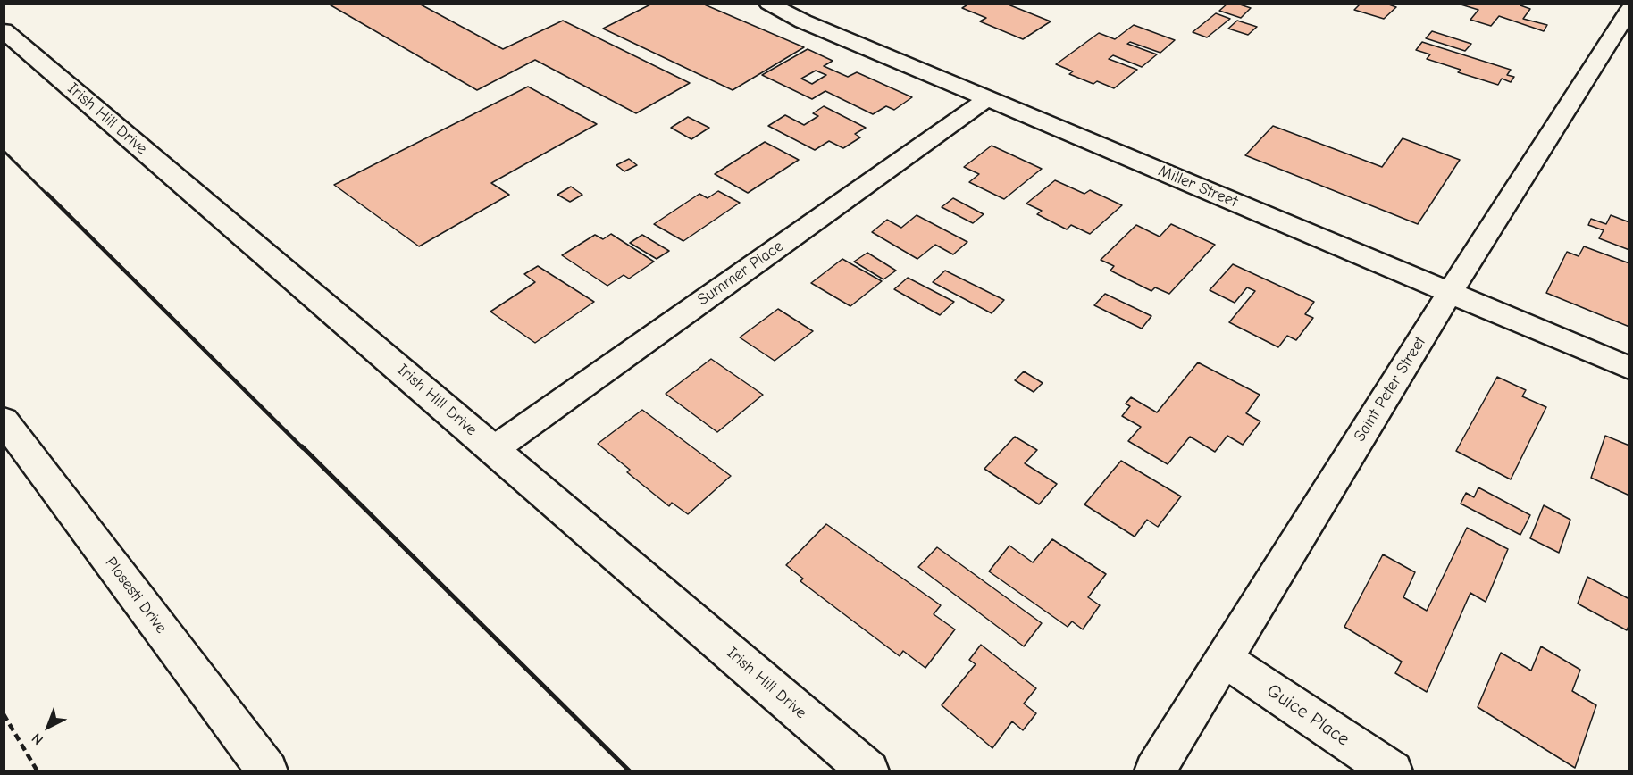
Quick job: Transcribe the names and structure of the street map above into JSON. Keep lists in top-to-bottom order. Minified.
{"streets":{"street":["Irish Hill Drive","Miller Street","Summer Place","Saint Peter Street","Plosesti Drive","Guice Place"]},"crossings":[["Irish Hill Drive","Summer Place"],["Miller Street","Summer Place"],["Miller Street","Saint Peter Street"],["Saint Peter Street","Guice Place"]],"north":"bottom left"}
